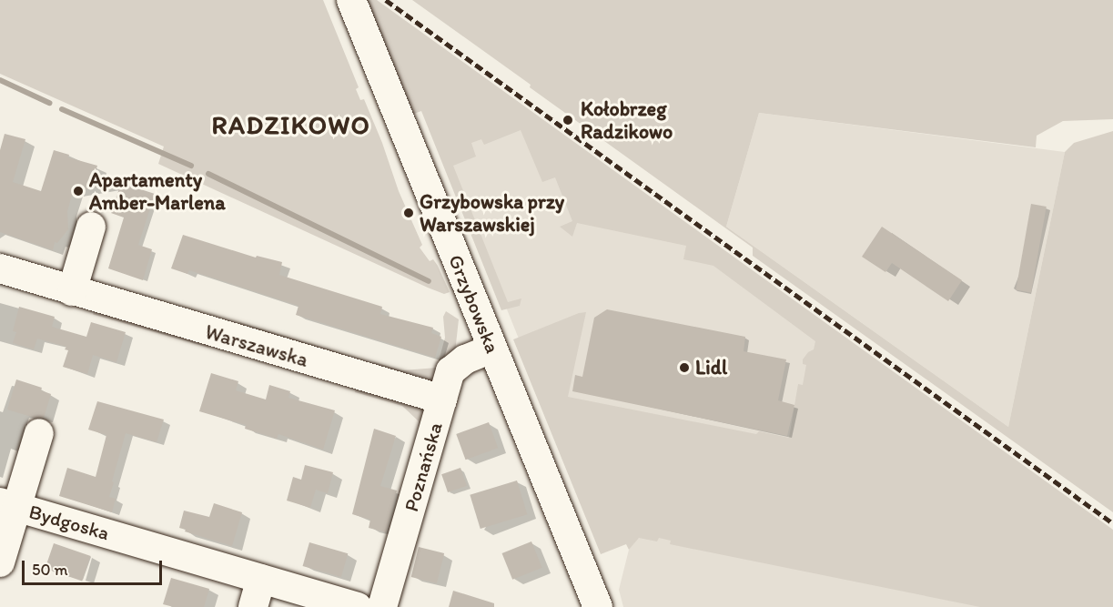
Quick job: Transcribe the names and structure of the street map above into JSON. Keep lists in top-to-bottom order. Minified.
{"streets":{"street":["Grzybowska","Warszawska","Poznańska","Bydgoska"]},"crossings":[["Grzybowska","Poznańska"],["Warszawska","Poznańska"]],"districts":["RADZIKOWO"],"places":["Kołobrzeg Radzikowo","Apartamenty Amber-Marlena","Grzybowska przy Warszawskiej","Lidl"],"scale_bar":"50 m"}
